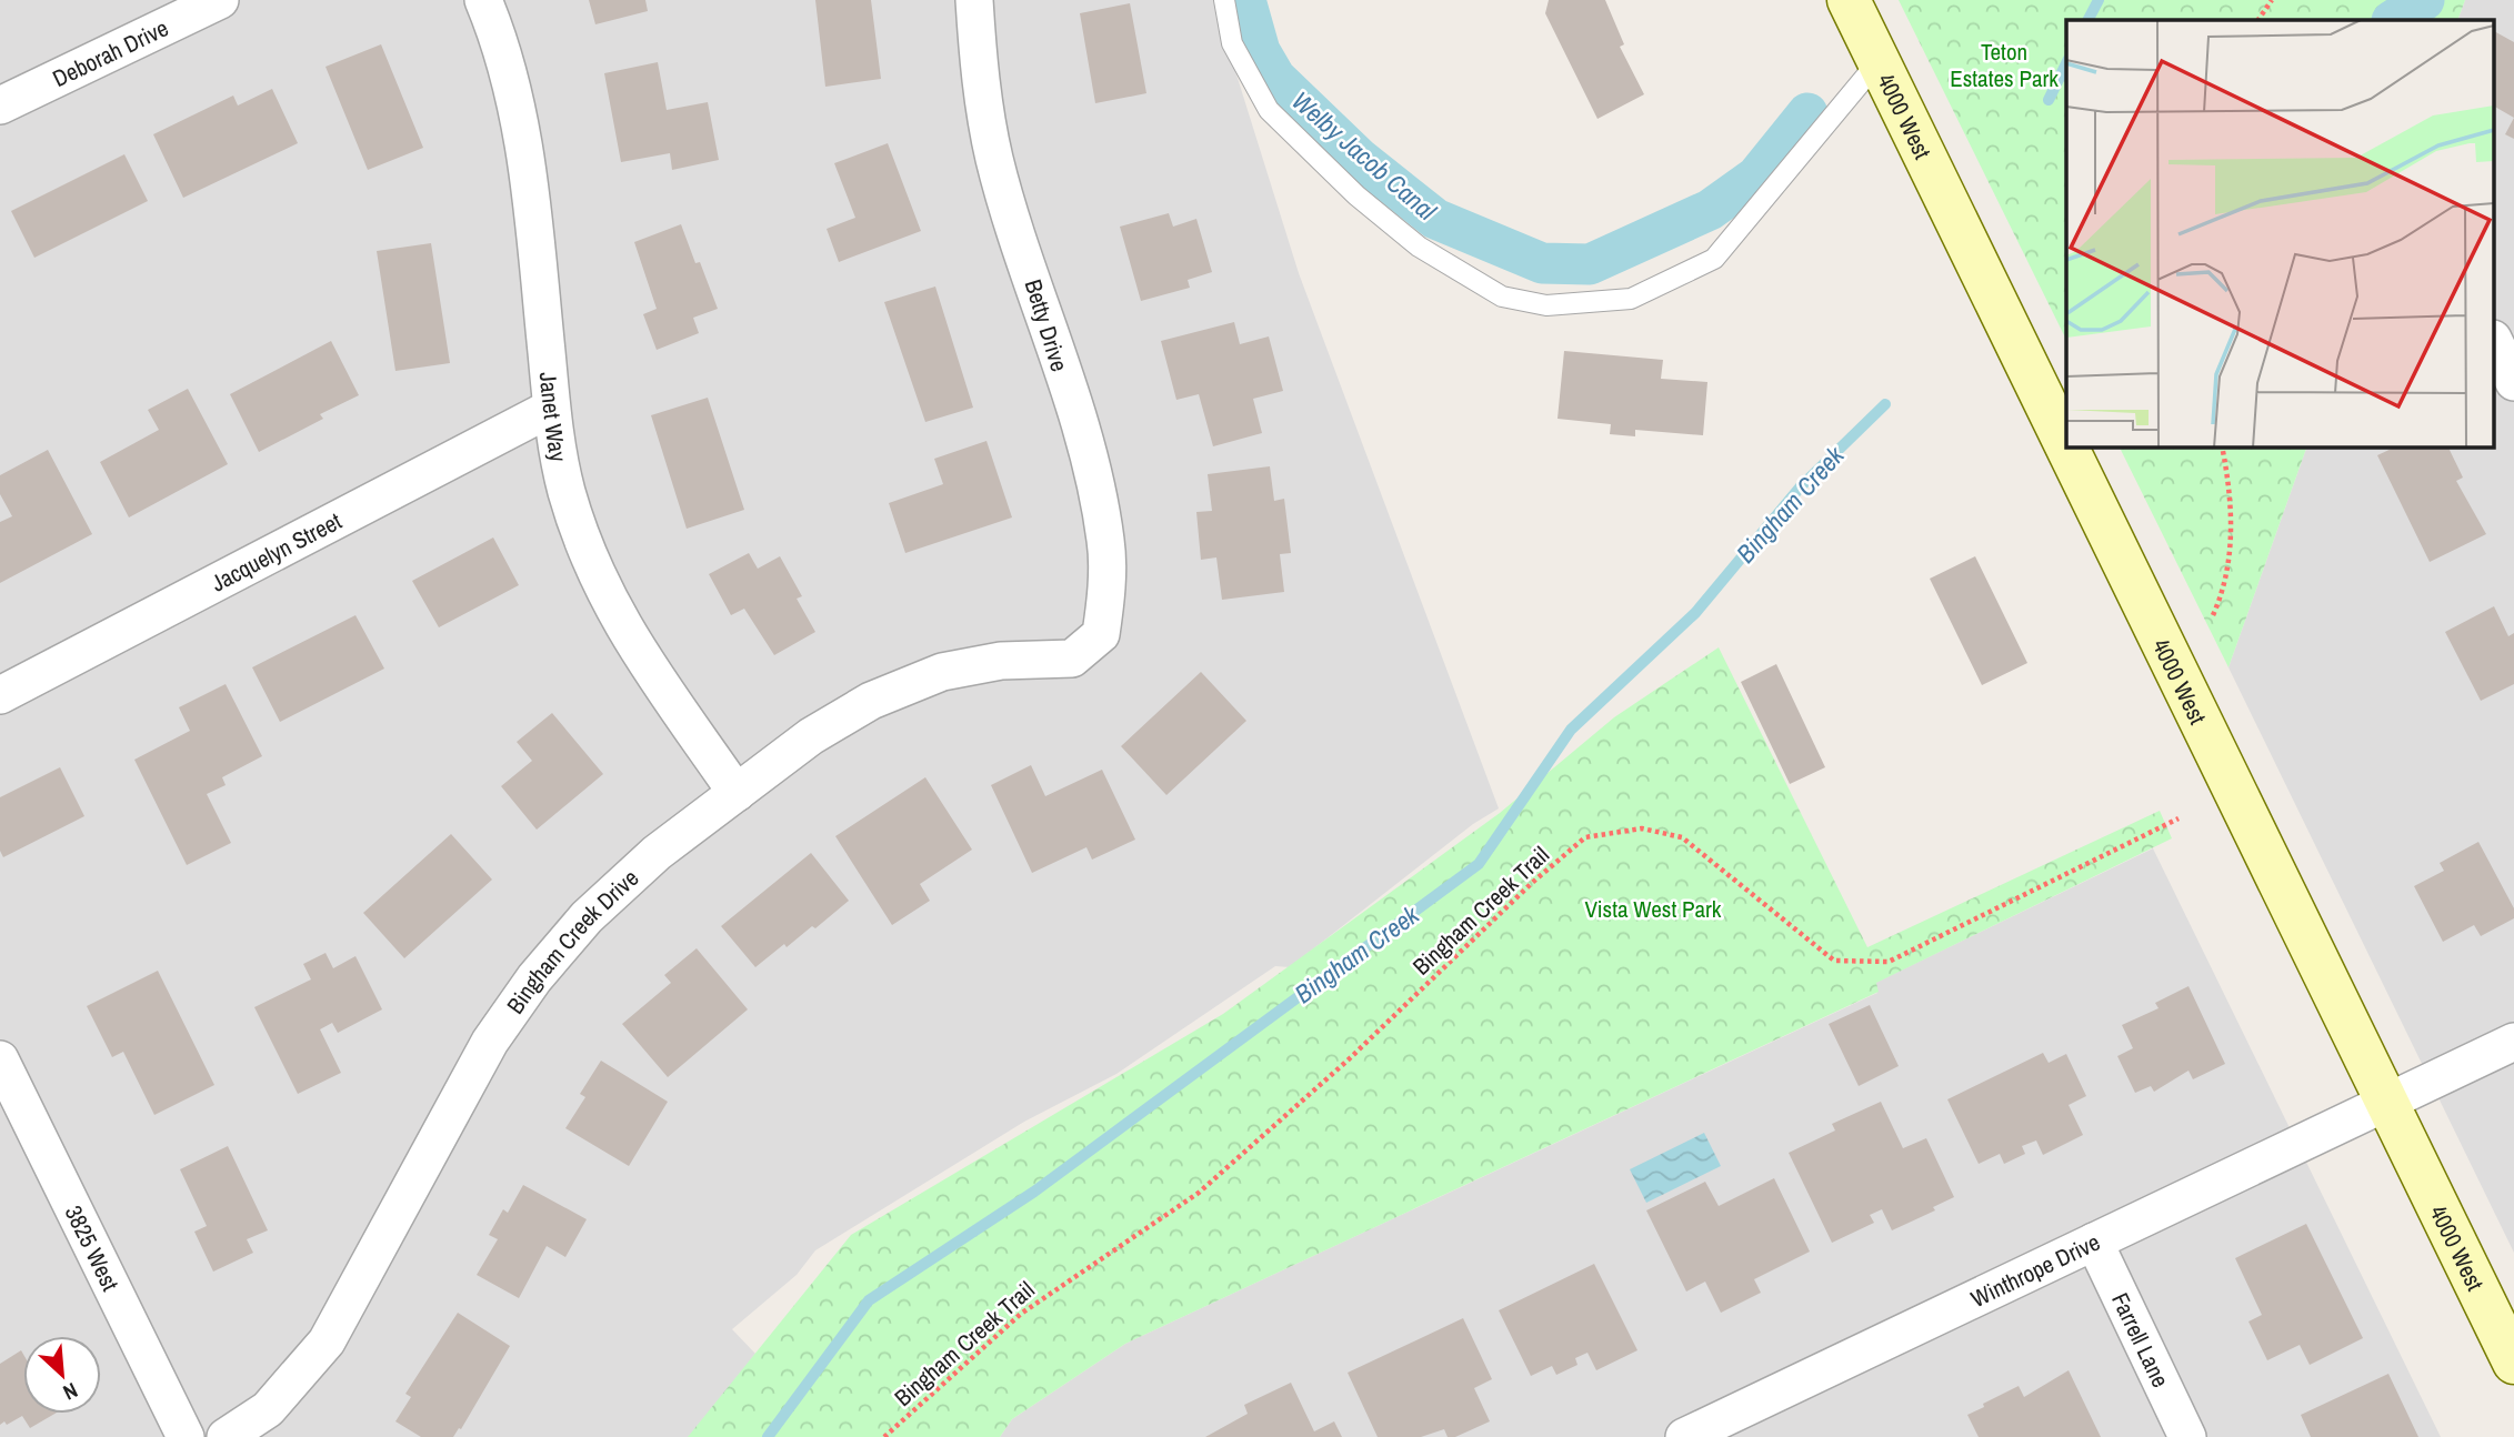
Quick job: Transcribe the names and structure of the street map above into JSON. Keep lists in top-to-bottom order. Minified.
{"streets":{"main road":["4000 West"],"street":["Deborah Drive","Betty Drive","Janet Way","Jacquelyn Street","Bingham Creek Drive","3825 West","Winthrope Drive","Farrell Lane"],"path":["Bingham Creek Trail"]},"crossings":[["4000 West","Winthrope Drive"],["Betty Drive","Bingham Creek Drive"],["Janet Way","Jacquelyn Street"],["Janet Way","Bingham Creek Drive"],["Winthrope Drive","Farrell Lane"]],"water":["Welby Jacob Canal","Bingham Creek"],"parks":["Teton Estates Park","Vista West Park"],"north":"bottom right"}
